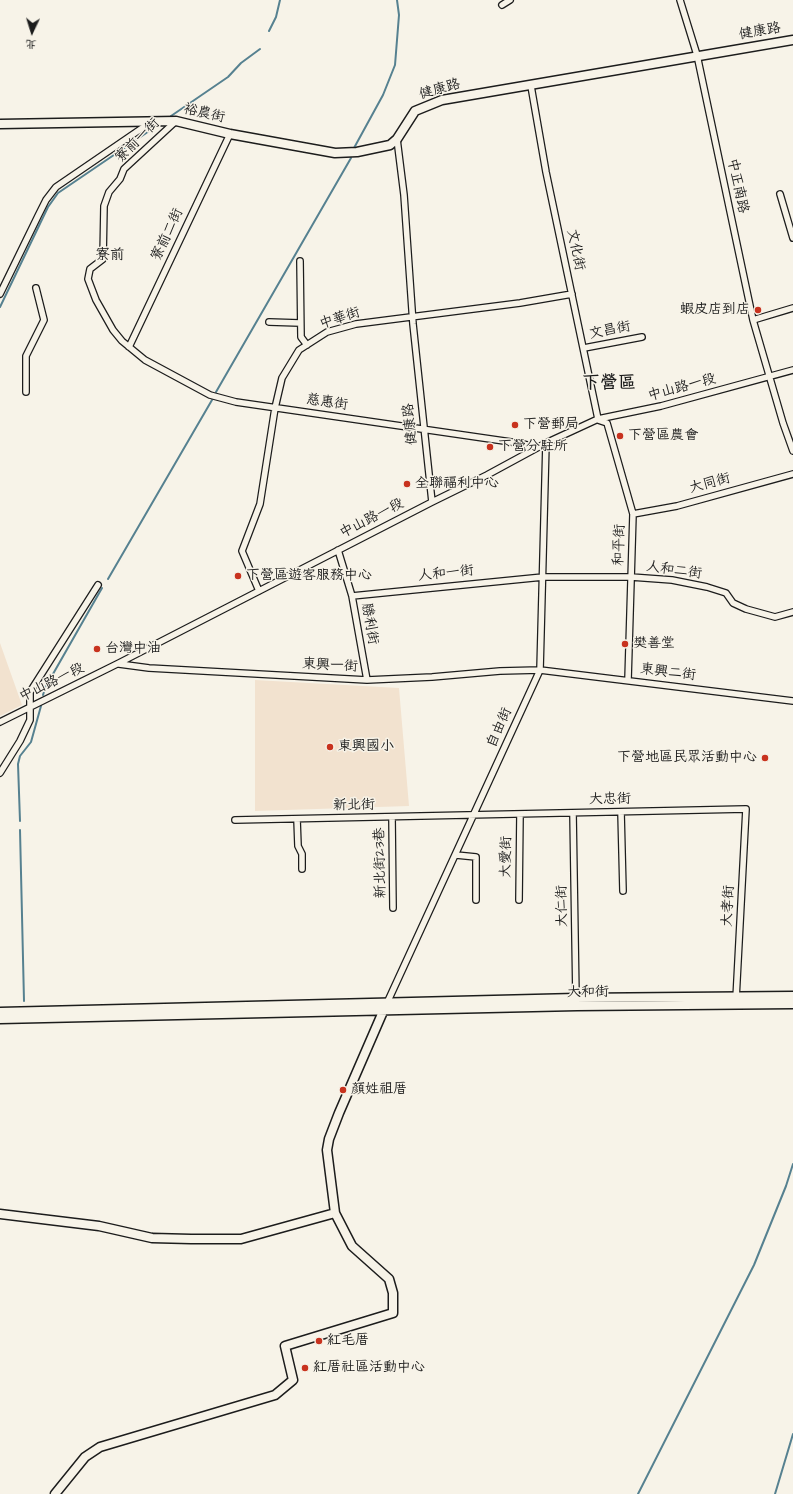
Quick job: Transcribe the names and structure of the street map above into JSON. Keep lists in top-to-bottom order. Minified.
{"streets":{"street":["健康路","裕農街","寮前一街","中正南路","寮前二街","文化街","中華街","文昌街","中山路一段","慈惠街","大同街","和平街","人和二街","人和一街","勝利街","東興一街","東興二街","自由街","大忠街","新北街","大愛街","新北街23巷","大仁街","大孝街","大和街"]},"crossings":[["健康路","裕農街"],["健康路","中正南路"],["健康路","文化街"],["健康路","中華街"],["健康路","中山路一段"],["健康路","慈惠街"],["裕農街","寮前一街"],["裕農街","寮前二街"],["寮前一街","寮前二街"],["寮前一街","慈惠街"],["中正南路","中山路一段"],["寮前二街","慈惠街"],["文化街","中華街"],["文化街","文昌街"],["文化街","中山路一段"],["文化街","和平街"],["中華街","中山路一段"],["中華街","慈惠街"],["中山路一段","慈惠街"],["中山路一段","和平街"],["中山路一段","勝利街"],["中山路一段","東興一街"],["中山路一段","自由街"],["大同街","和平街"],["和平街","人和二街"],["和平街","東興二街"],["人和二街","人和一街"],["人和二街","自由街"],["人和一街","勝利街"],["人和一街","自由街"],["勝利街","東興一街"],["東興一街","東興二街"],["東興一街","自由街"],["東興二街","自由街"],["自由街","大忠街"],["自由街","新北街"],["自由街","大和街"],["大忠街","新北街"],["大忠街","大愛街"],["大忠街","大仁街"],["大忠街","大孝街"],["新北街","新北街23巷"],["大仁街","大和街"],["大孝街","大和街"]],"districts":["寮前","下營區"],"places":["蝦皮店到店","下營郵局","下營區農會","下營分駐所","全聯福利中心","下營區遊客服務中心","樊善堂","台灣中油","東興國小","下營地區民眾活動中心","顏姓祖厝","紅毛厝","紅厝社區活動中心"],"north":"bottom"}
